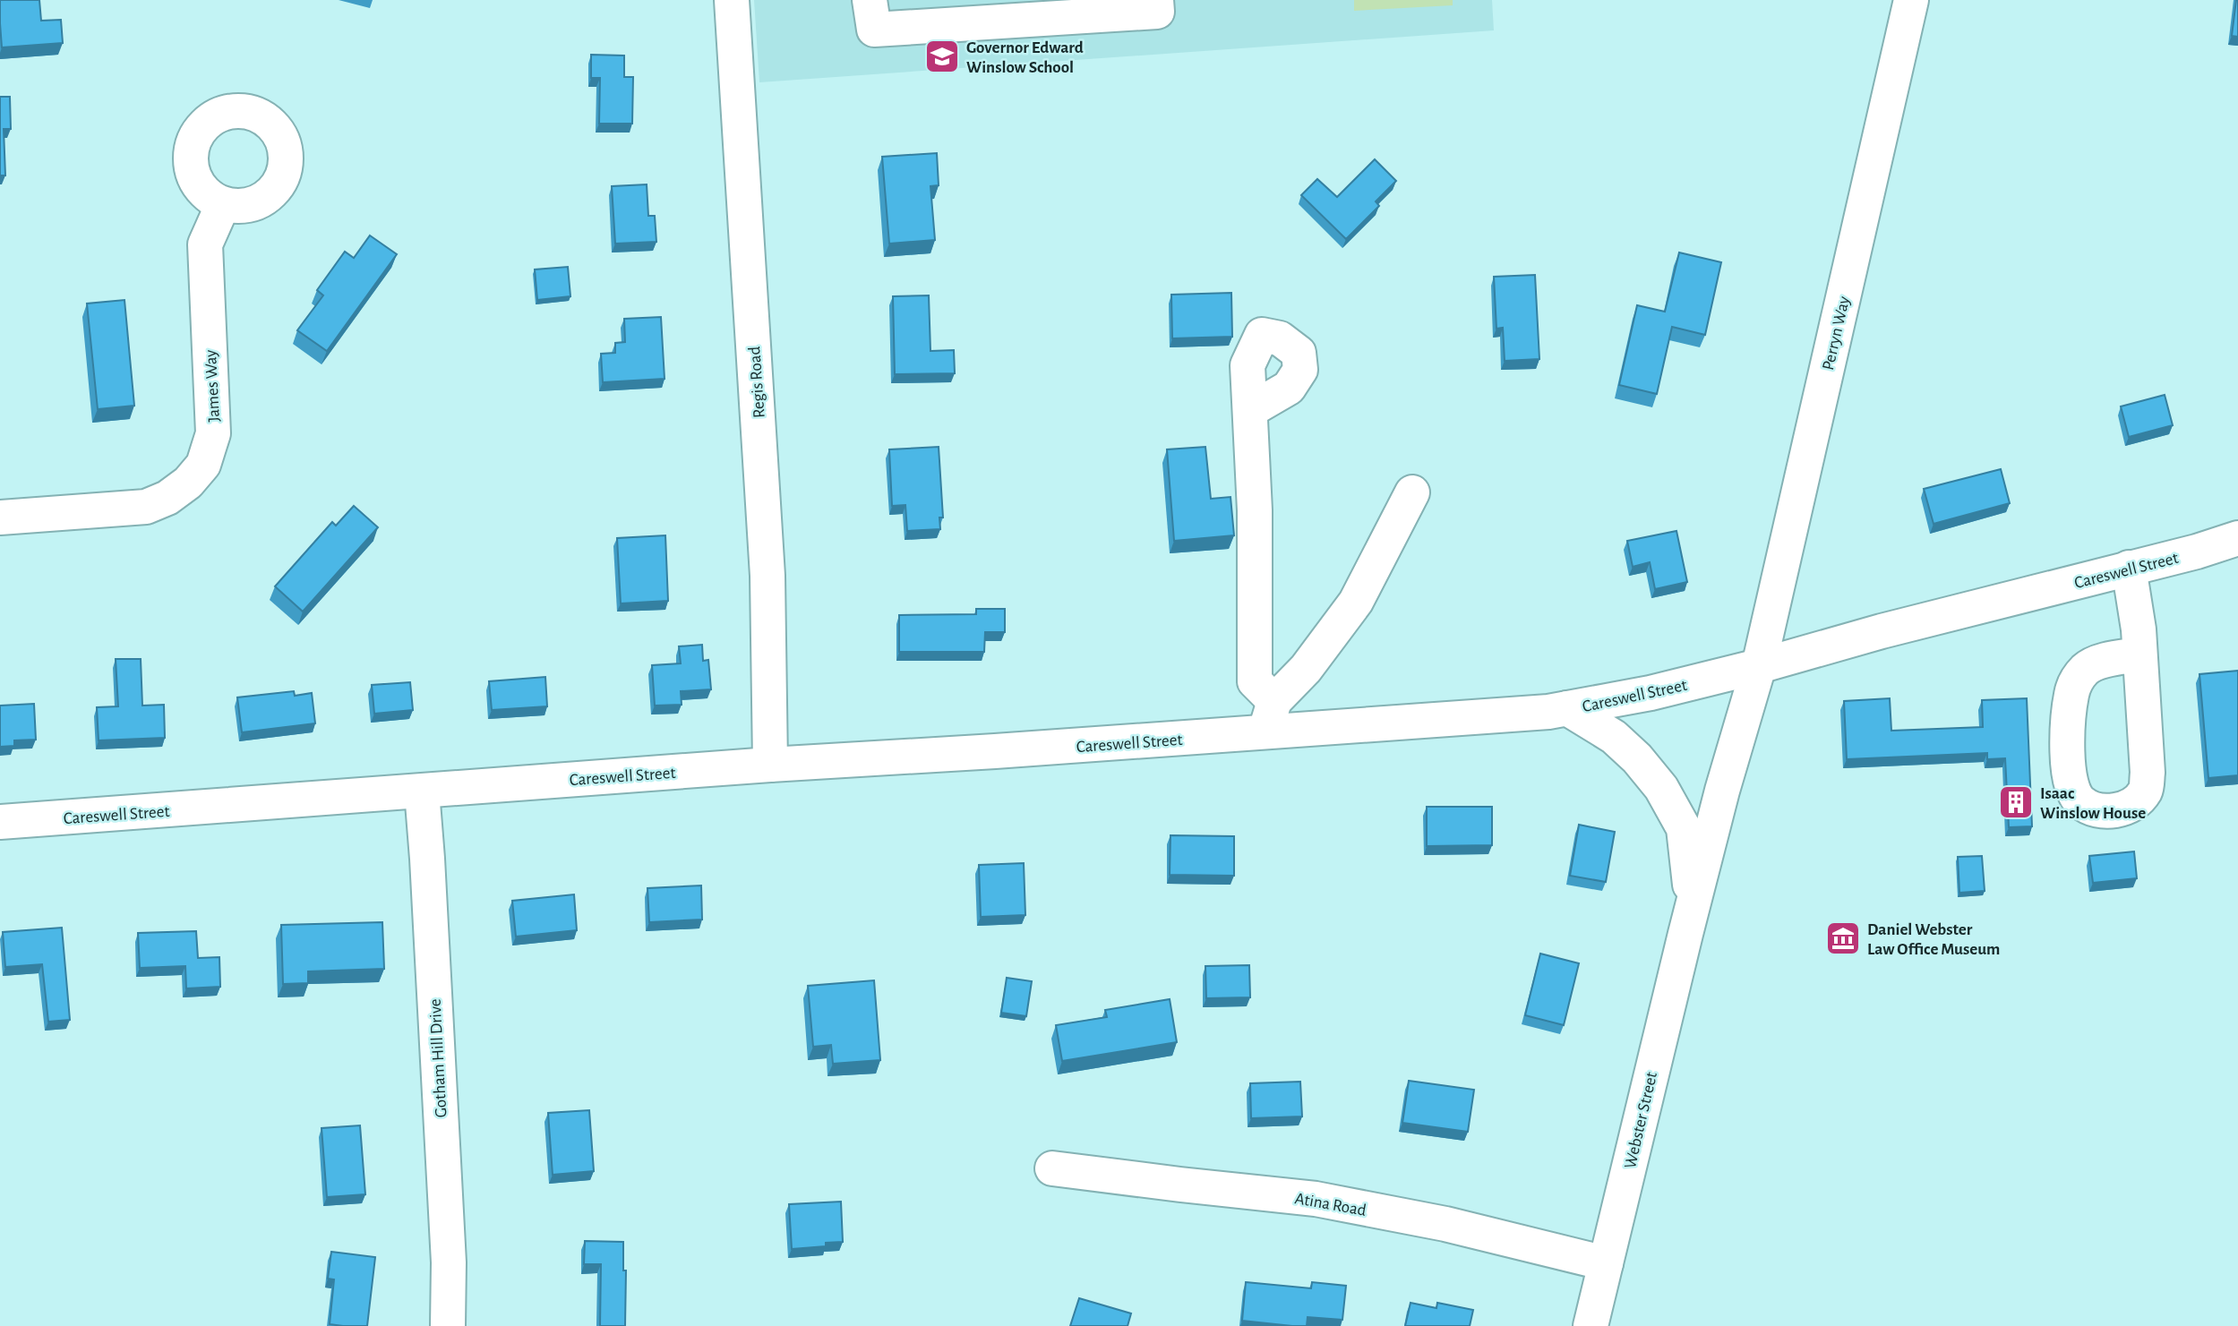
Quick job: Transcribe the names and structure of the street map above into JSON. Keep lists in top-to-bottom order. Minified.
{"streets":{"street":["Perryn Way","Regis Road","James Way","Careswell Street","Gotham Hill Drive","Webster Street","Atina Road"]},"crossings":[["Perryn Way","Careswell Street"],["Perryn Way","Webster Street"],["Regis Road","Careswell Street"],["Careswell Street","Gotham Hill Drive"],["Careswell Street","Webster Street"],["Webster Street","Atina Road"]],"places":{"school or university":["Governor Edward Winslow School"],"building":["Isaac Winslow House"],"museum":["Daniel Webster Law Office Museum"]}}
